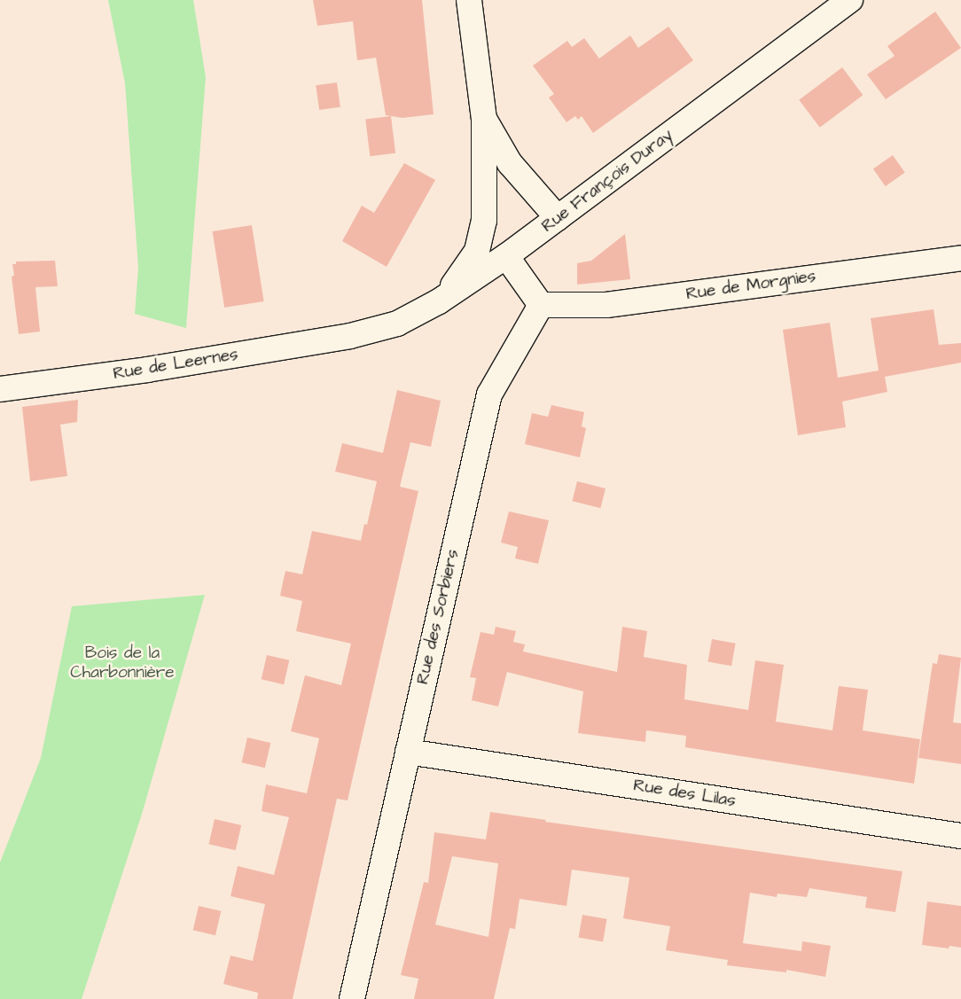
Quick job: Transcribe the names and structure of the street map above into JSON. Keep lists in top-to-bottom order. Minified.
{"streets":{"street":["Rue François Duray","Rue de Morgnies","Rue de Leernes","Rue des Sorbiers","Rue des Lilas"]},"crossings":[["Rue François Duray","Rue de Leernes"],["Rue de Morgnies","Rue des Sorbiers"],["Rue des Sorbiers","Rue des Lilas"]],"parks":["Bois de la Charbonnière"]}
